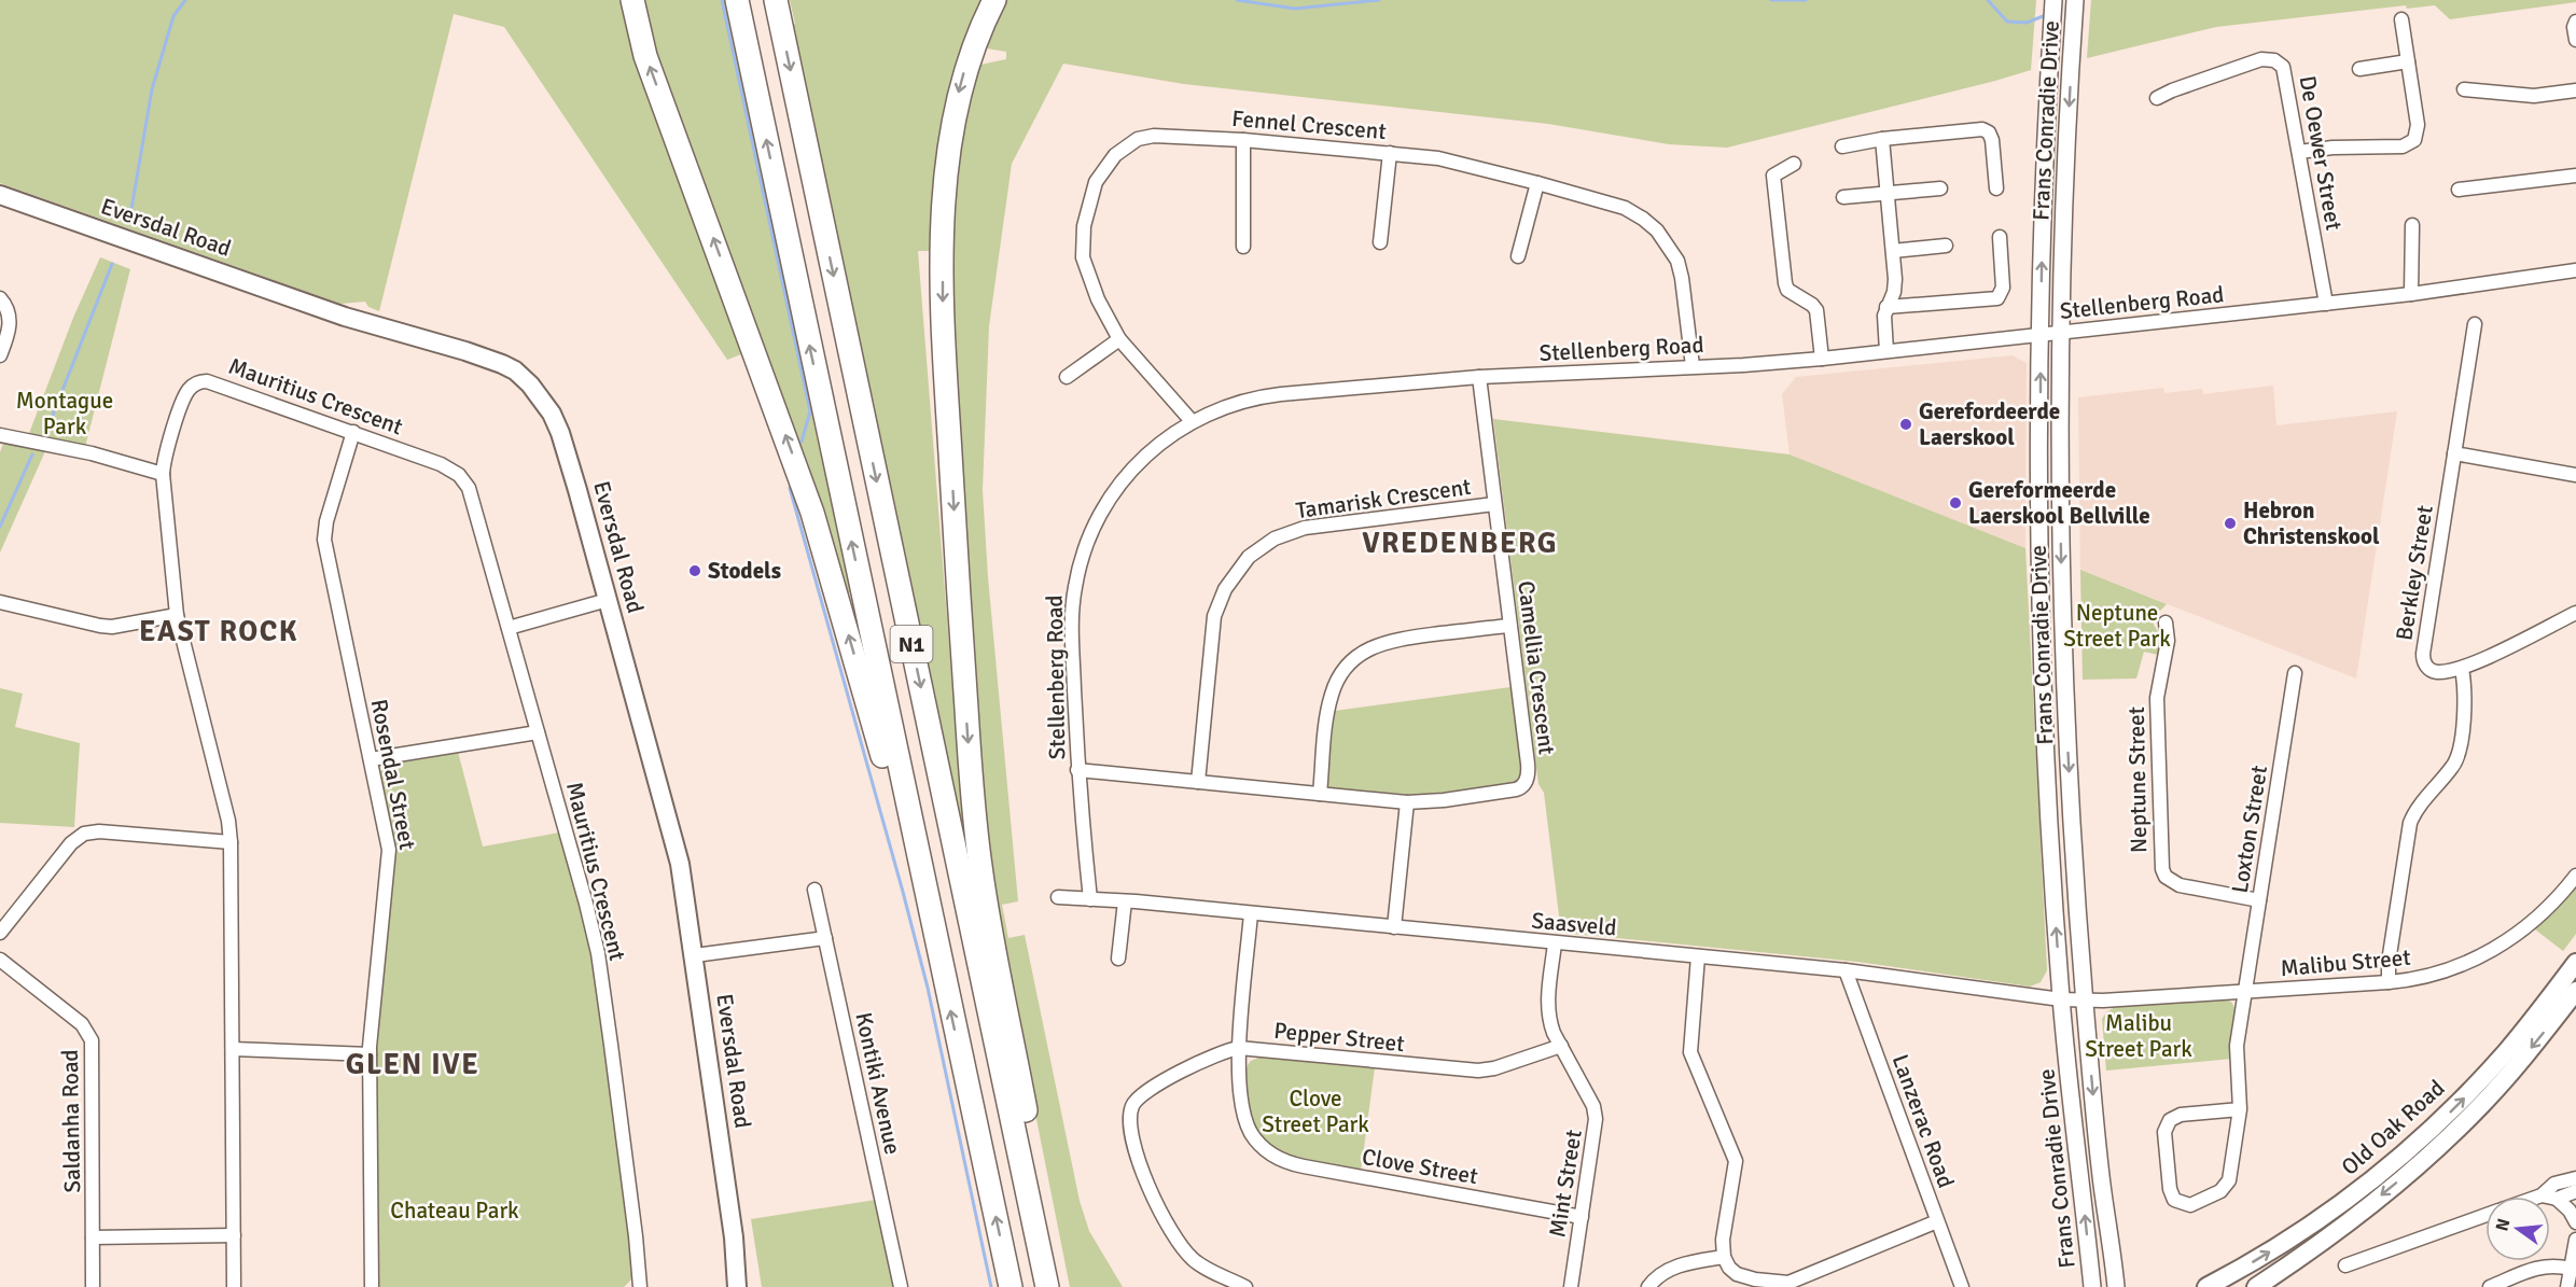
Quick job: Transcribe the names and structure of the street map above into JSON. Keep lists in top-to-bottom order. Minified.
{"streets":{"highway":["N1"],"main road":["Eversdal Road","Old Oak Road"],"street":["Frans Conradie Drive","Fennel Crescent","De Oewer Street","Stellenberg Road","Mauritius Crescent","Tamarisk Crescent","Berkley Street","Camellia Crescent","Rosendal Street","Neptune Street","Loxton Street","Saasveld","Malibu Street","Pepper Street","Kontiki Avenue","Saldanha Road","Lanzerac Road","Clove Street","Mint Street"]},"crossings":[["Frans Conradie Drive","Stellenberg Road"],["Frans Conradie Drive","Saasveld"],["Frans Conradie Drive","Malibu Street"],["Fennel Crescent","Stellenberg Road"],["De Oewer Street","Stellenberg Road"],["Stellenberg Road","Camellia Crescent"],["Stellenberg Road","Saasveld"],["Mauritius Crescent","Rosendal Street"],["Tamarisk Crescent","Camellia Crescent"],["Neptune Street","Loxton Street"],["Loxton Street","Malibu Street"],["Saasveld","Malibu Street"],["Saasveld","Lanzerac Road"],["Saasveld","Clove Street"],["Saasveld","Mint Street"],["Pepper Street","Clove Street"],["Pepper Street","Mint Street"],["Clove Street","Mint Street"]],"districts":["VREDENBERG","EAST ROCK","GLEN IVE"],"parks":["Montague Park","Neptune Street Park","Malibu Street Park","Clove Street Park","Chateau Park"],"places":["Gerefordeerde Laerskool","Gereformeerde Laerskool Bellville","Hebron Christenskool","Stodels"],"north":"left"}
